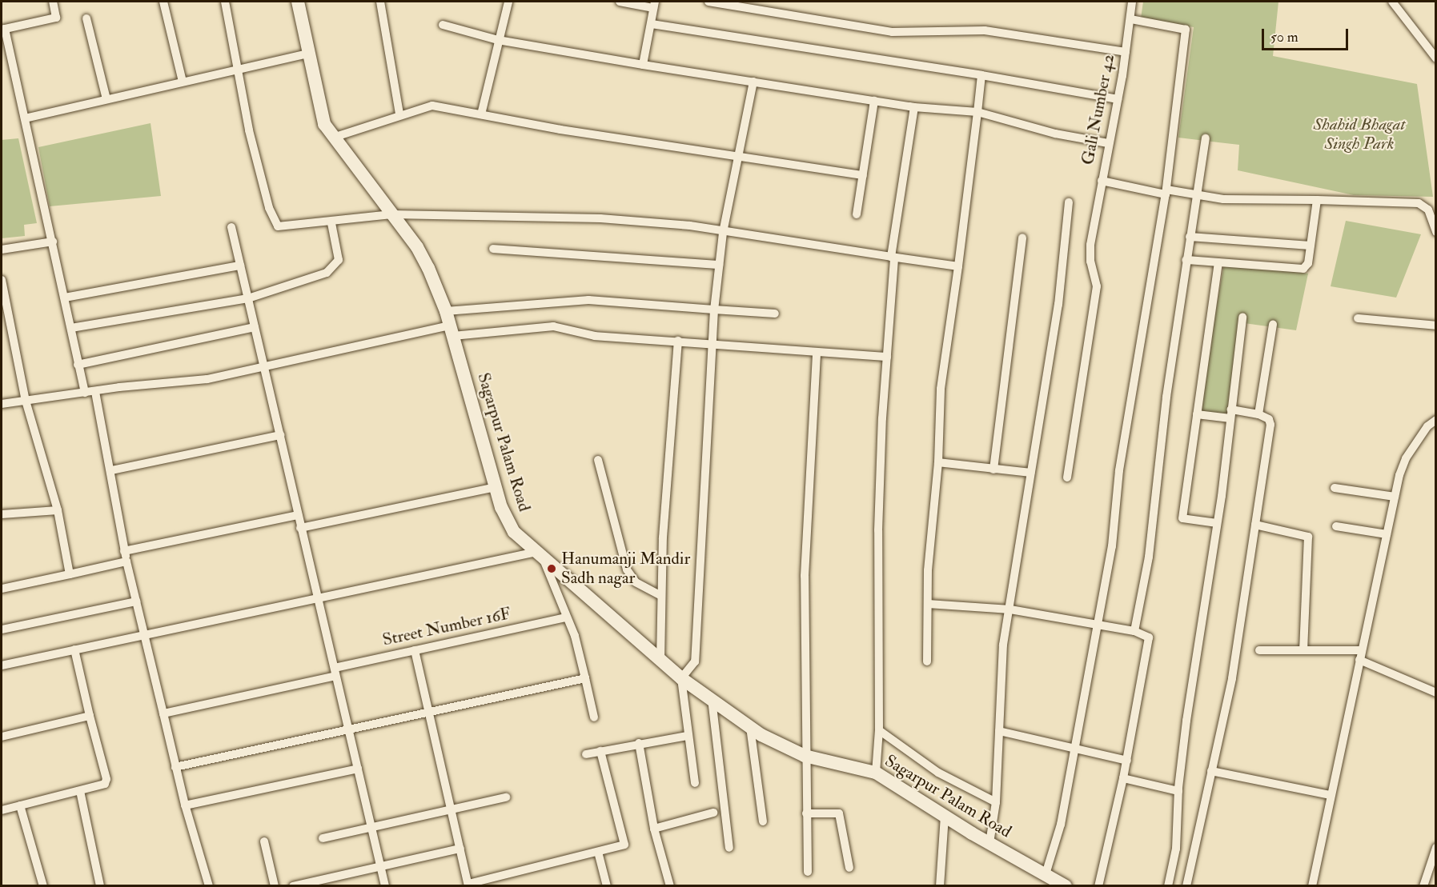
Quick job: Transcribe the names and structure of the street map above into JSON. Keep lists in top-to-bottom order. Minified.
{"streets":{"street":["Gali Number 42","Sagarpur Palam Road","Street Number 16F"]},"parks":["Shahid Bhagat Singh Park"],"places":["Hanumanji Mandir Sadh nagar"],"scale_bar":"50 m"}
